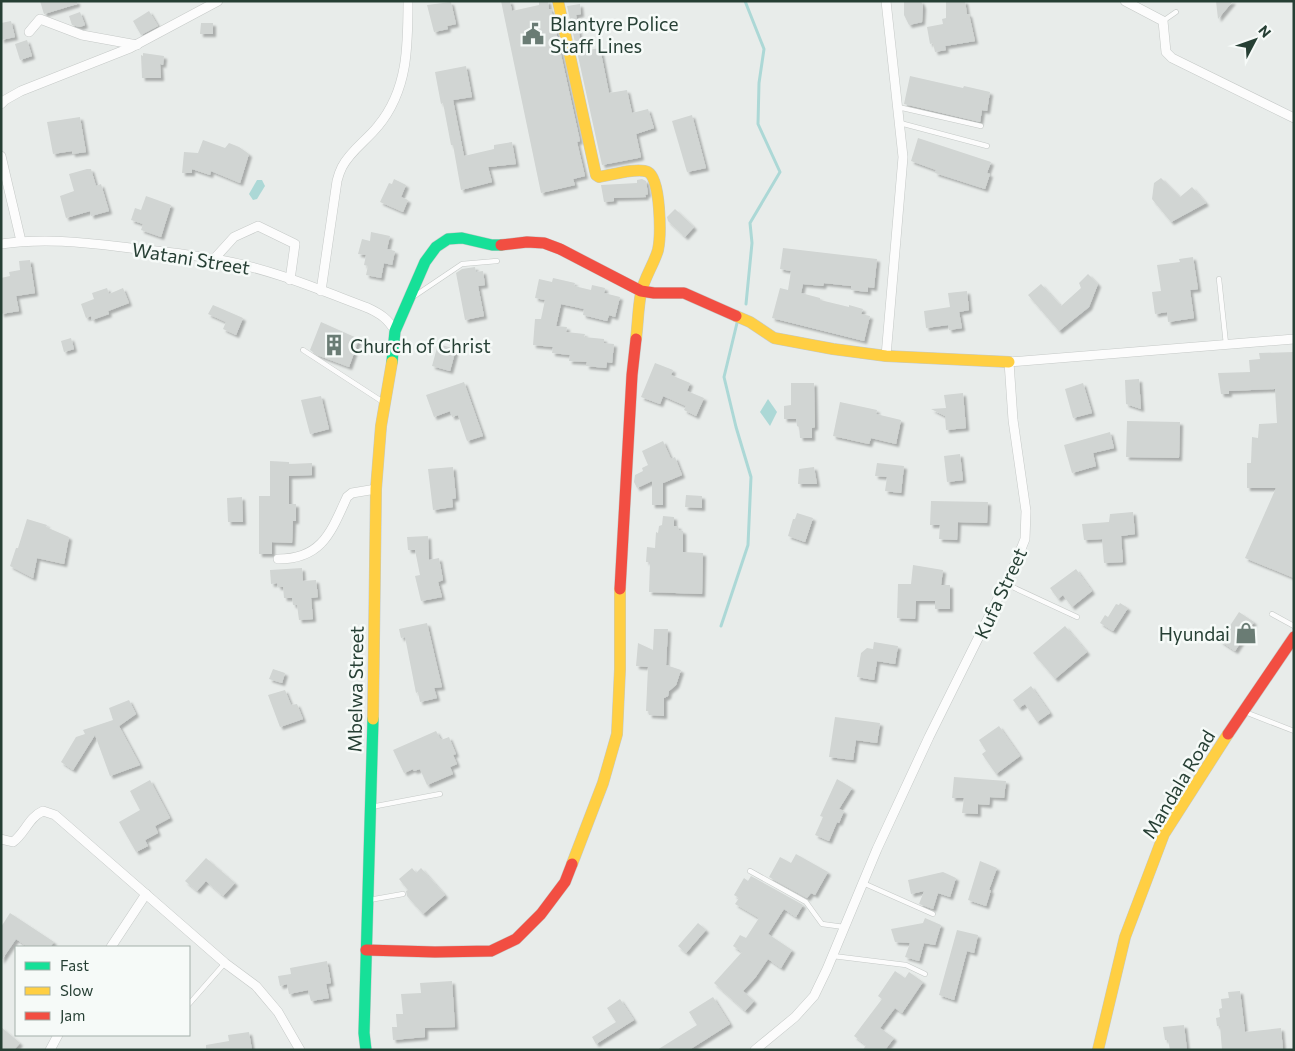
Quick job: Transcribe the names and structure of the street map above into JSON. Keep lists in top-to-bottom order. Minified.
{"streets":{"street":["Watani Street","Kufa Street","Mbelwa Street","Mandala Road"]},"crossings":[["Watani Street","Mbelwa Street"]],"places":{"public building":["Blantyre Police Staff Lines"],"building":["Church of Christ"],"shop":["Hyundai"]},"legend":["Fast","Slow","Jam"],"north":"top right"}
